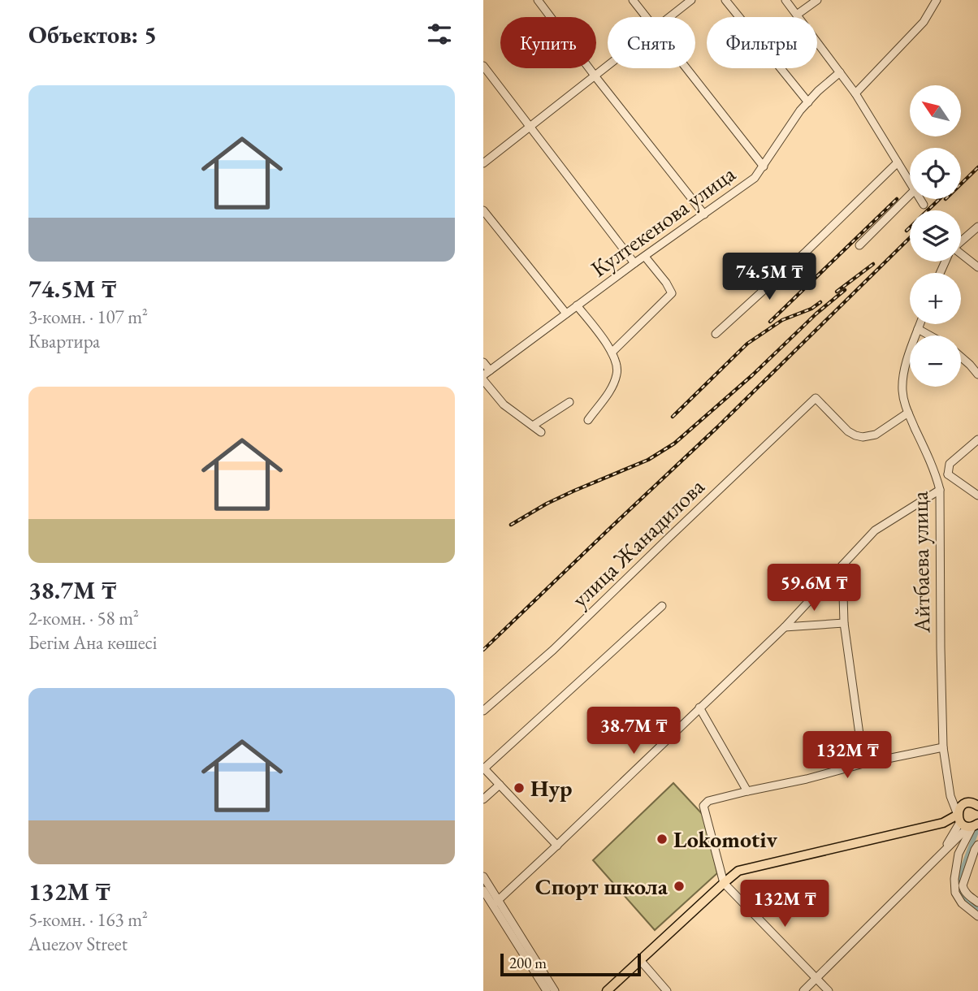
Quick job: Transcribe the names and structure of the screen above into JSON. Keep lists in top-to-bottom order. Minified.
{"streets":{"street":["Култекенова улица","улица Жанадилова","Айтбаева улица"]},"crossings":[["улица Жанадилова","Айтбаева улица"]],"places":["Нур","Lokomotiv","Спорт школа"],"scale_bar":"200 m","north":"top left","page":{"heading":"Объектов: 5","chip":["Купить","Снять","Фильтры"],"list":[{"name":"74.5M ₸","note":"3-комн. · 107 m² · Квартира"},{"name":"38.7M ₸","note":"2-комн. · 58 m² · Бегім Ана көшесі"},{"name":"132M ₸","note":"5-комн. · 163 m² · Auezov Street"}],"map_buttons":["+","−"],"price":["74.5M ₸","59.6M ₸","38.7M ₸","132M ₸","132M ₸"],"scale":"200 m"}}
